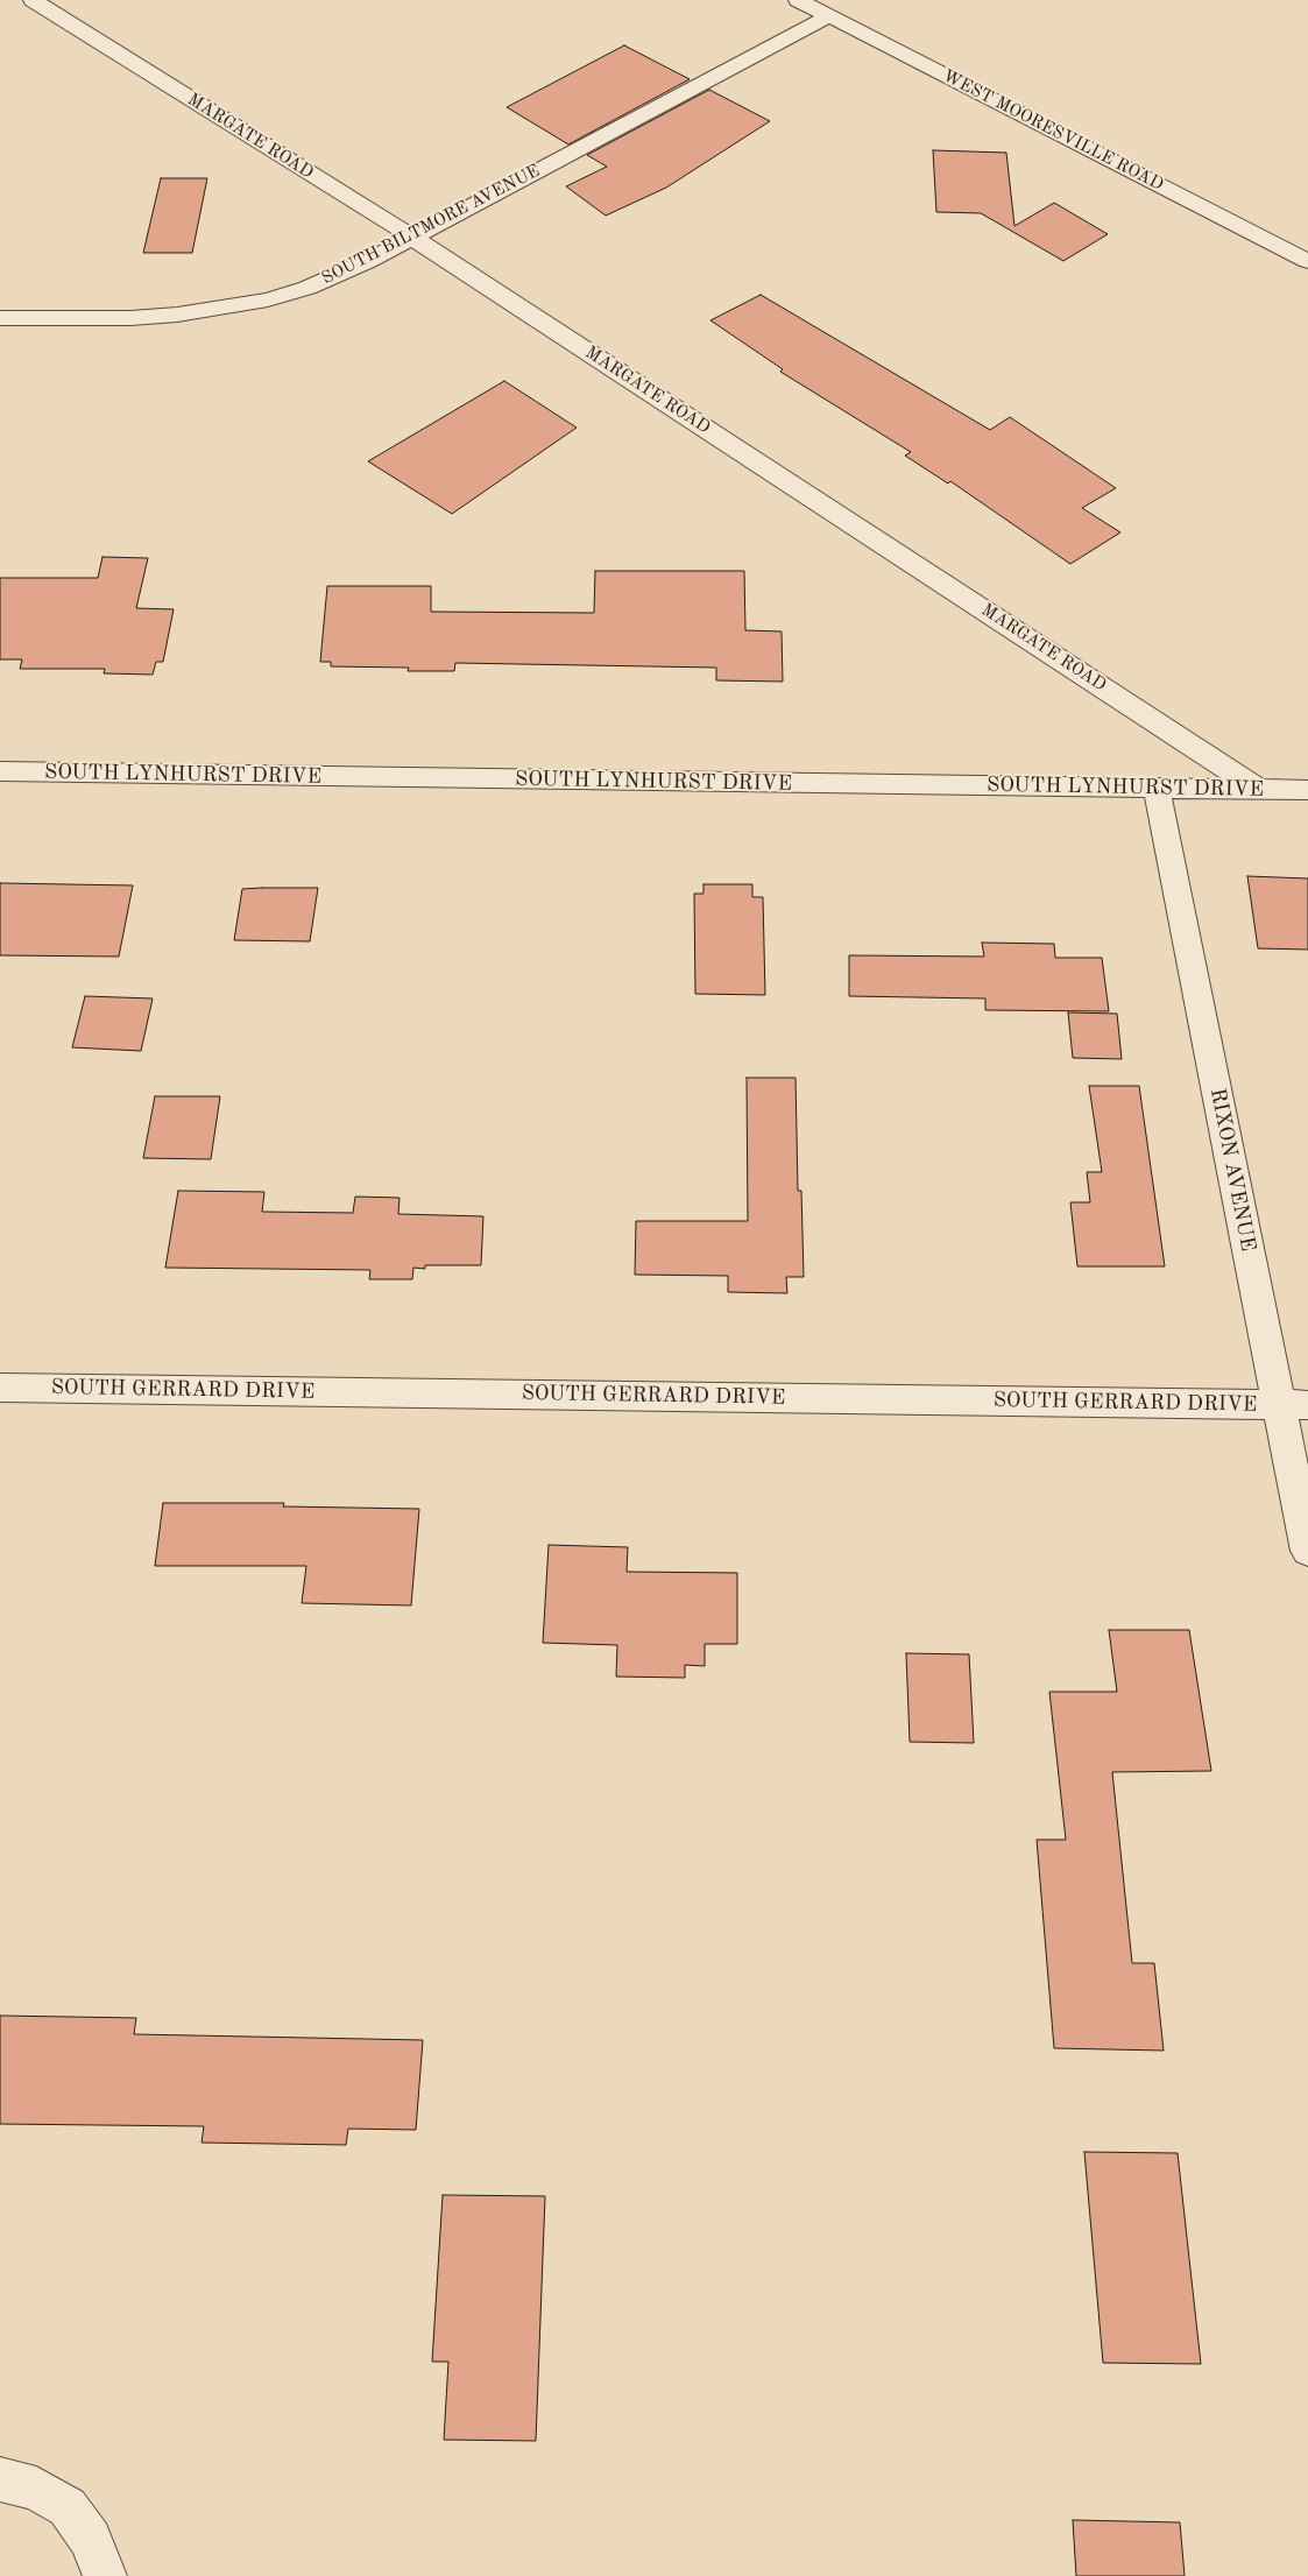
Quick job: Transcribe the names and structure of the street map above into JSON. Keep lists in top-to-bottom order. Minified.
{"streets":{"street":["WEST MOORESVILLE ROAD","MARGATE ROAD","SOUTH BILTMORE AVENUE","SOUTH LYNHURST DRIVE","RIXON AVENUE","SOUTH GERRARD DRIVE"]},"crossings":[["WEST MOORESVILLE ROAD","SOUTH BILTMORE AVENUE"],["MARGATE ROAD","SOUTH BILTMORE AVENUE"],["MARGATE ROAD","SOUTH LYNHURST DRIVE"],["SOUTH LYNHURST DRIVE","RIXON AVENUE"],["RIXON AVENUE","SOUTH GERRARD DRIVE"]]}
